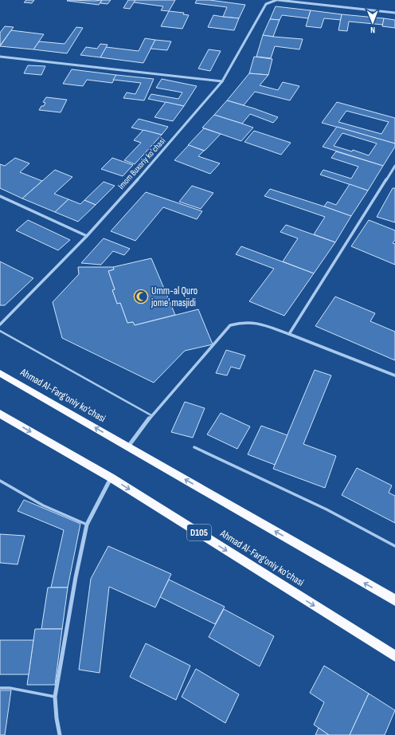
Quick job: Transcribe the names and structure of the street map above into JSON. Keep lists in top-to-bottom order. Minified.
{"streets":{"highway":["Ahmad Al-Farg'oniy ko'chasi","D105"],"street":["Imom Buxoriy koʻchasi"]},"places":{"mosque":["Umm-al Quro jome' masjidi"]},"north":"bottom"}
